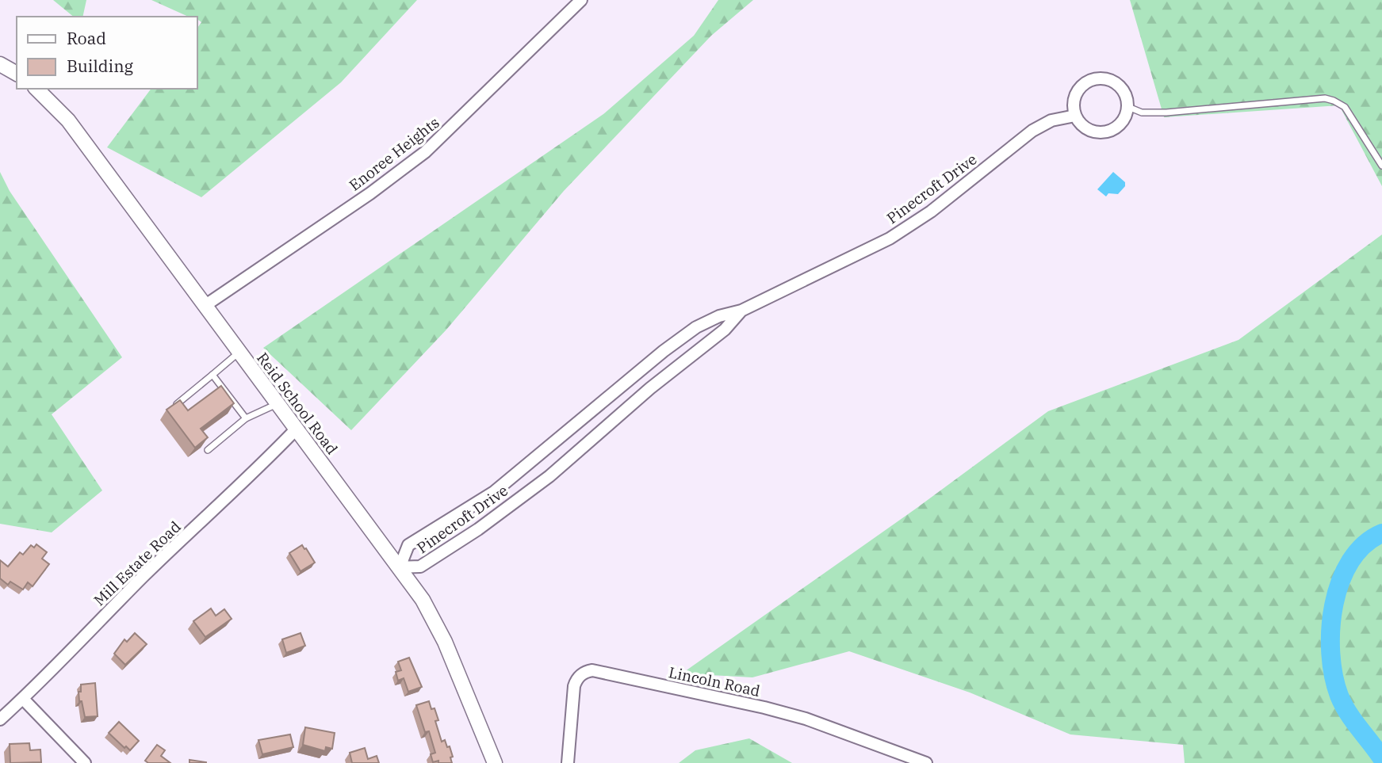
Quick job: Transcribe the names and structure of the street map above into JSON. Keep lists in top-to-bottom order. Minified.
{"streets":{"street":["Enoree Heights","Pinecroft Drive","Reid School Road","Mill Estate Road","Lincoln Road"]},"crossings":[["Enoree Heights","Reid School Road"],["Pinecroft Drive","Reid School Road"],["Reid School Road","Mill Estate Road"]],"legend":["Road","Building"]}
